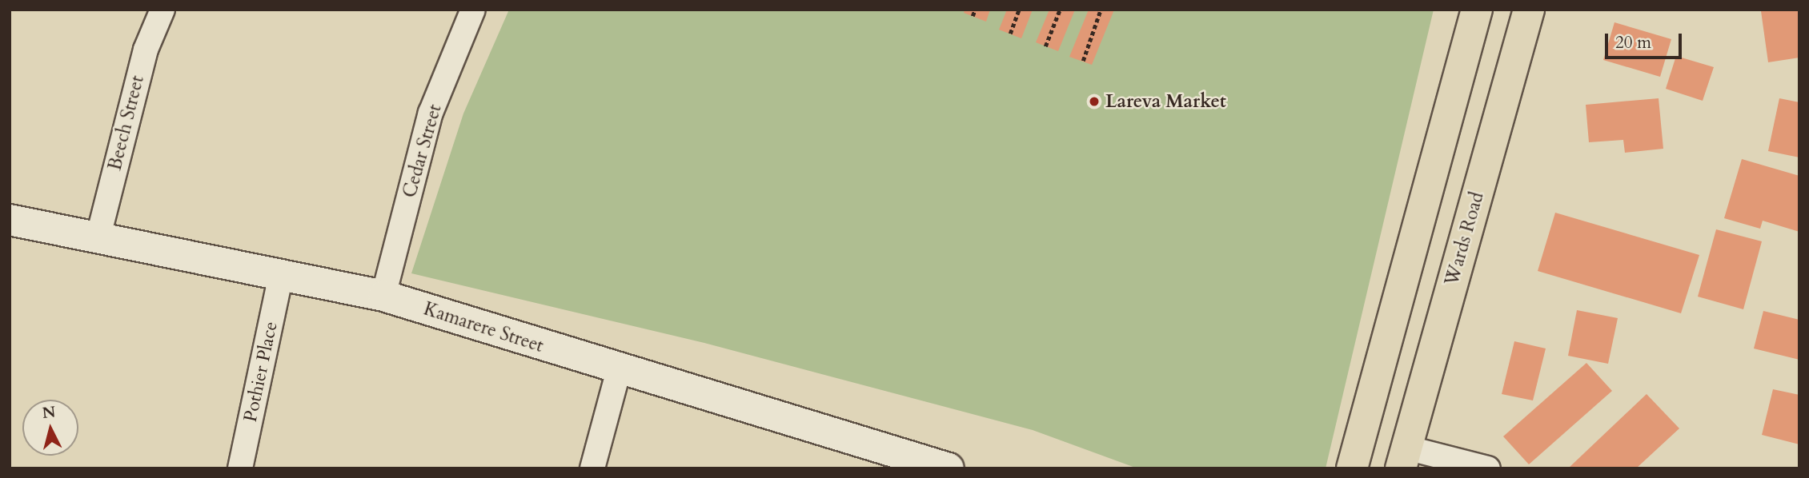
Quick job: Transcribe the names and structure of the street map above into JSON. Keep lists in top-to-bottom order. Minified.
{"streets":{"main road":["Wards Road"],"street":["Beech Street","Cedar Street","Kamarere Street","Pothier Place"]},"crossings":[["Beech Street","Kamarere Street"],["Cedar Street","Kamarere Street"],["Kamarere Street","Pothier Place"]],"places":["Lareva Market"],"scale_bar":"20 m","north":"top"}
